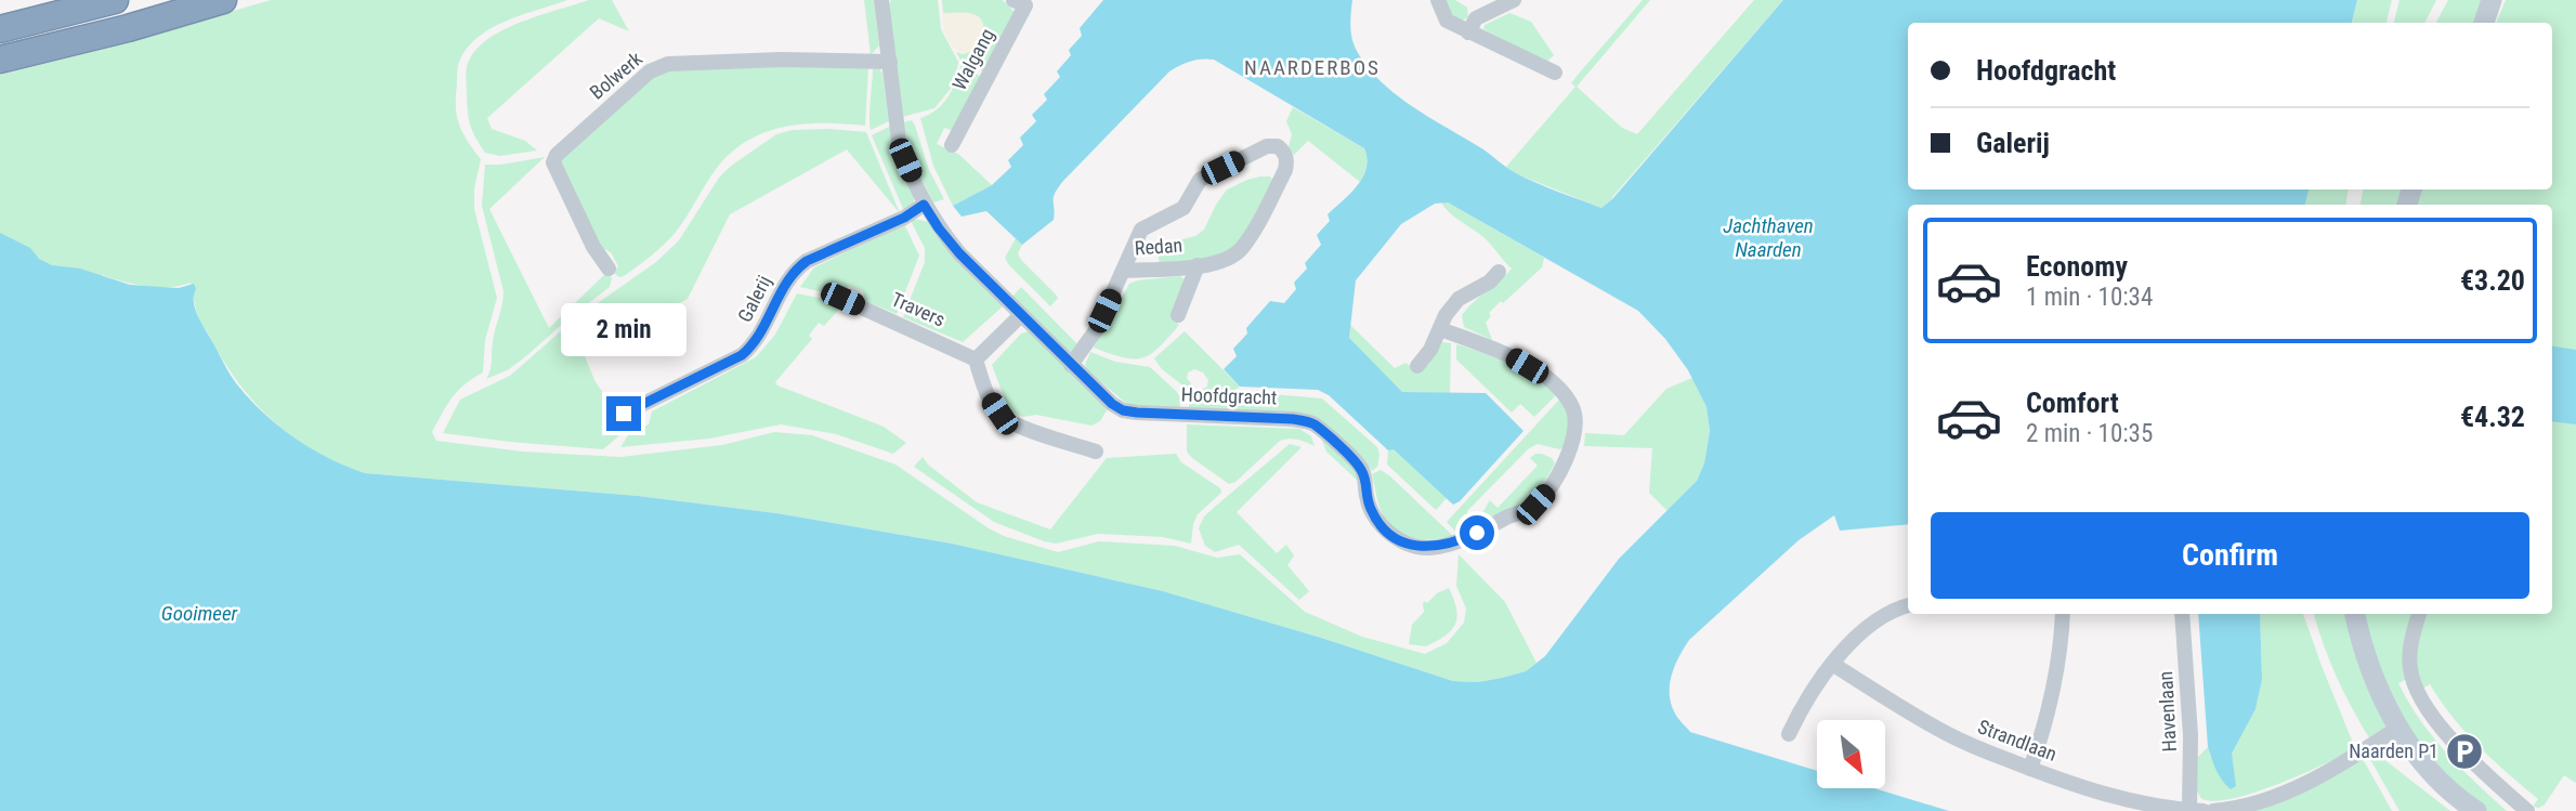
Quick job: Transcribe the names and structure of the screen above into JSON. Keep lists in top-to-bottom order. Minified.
{"streets":{"street":["Walgang","Bolwerk","Redan","Galerij","Travers","Hoofdgracht","Havenlaan","Strandlaan"]},"crossings":[["Bolwerk","Hoofdgracht"],["Redan","Hoofdgracht"],["Galerij","Hoofdgracht"],["Havenlaan","Strandlaan"]],"districts":["NAARDERBOS"],"water":["Jachthaven Naarden","Gooimeer"],"places":{"parking":["Naarden P1"]},"north":"bottom right","page":{"banner":["Hoofdgracht","Galerij"],"list":[{"name":"Economy","note":"1 min · 10:34","value":"€3.20"},{"name":"Comfort","note":"2 min · 10:35","value":"€4.32"}],"bubble":"2 min","buttons":"Confirm"}}
